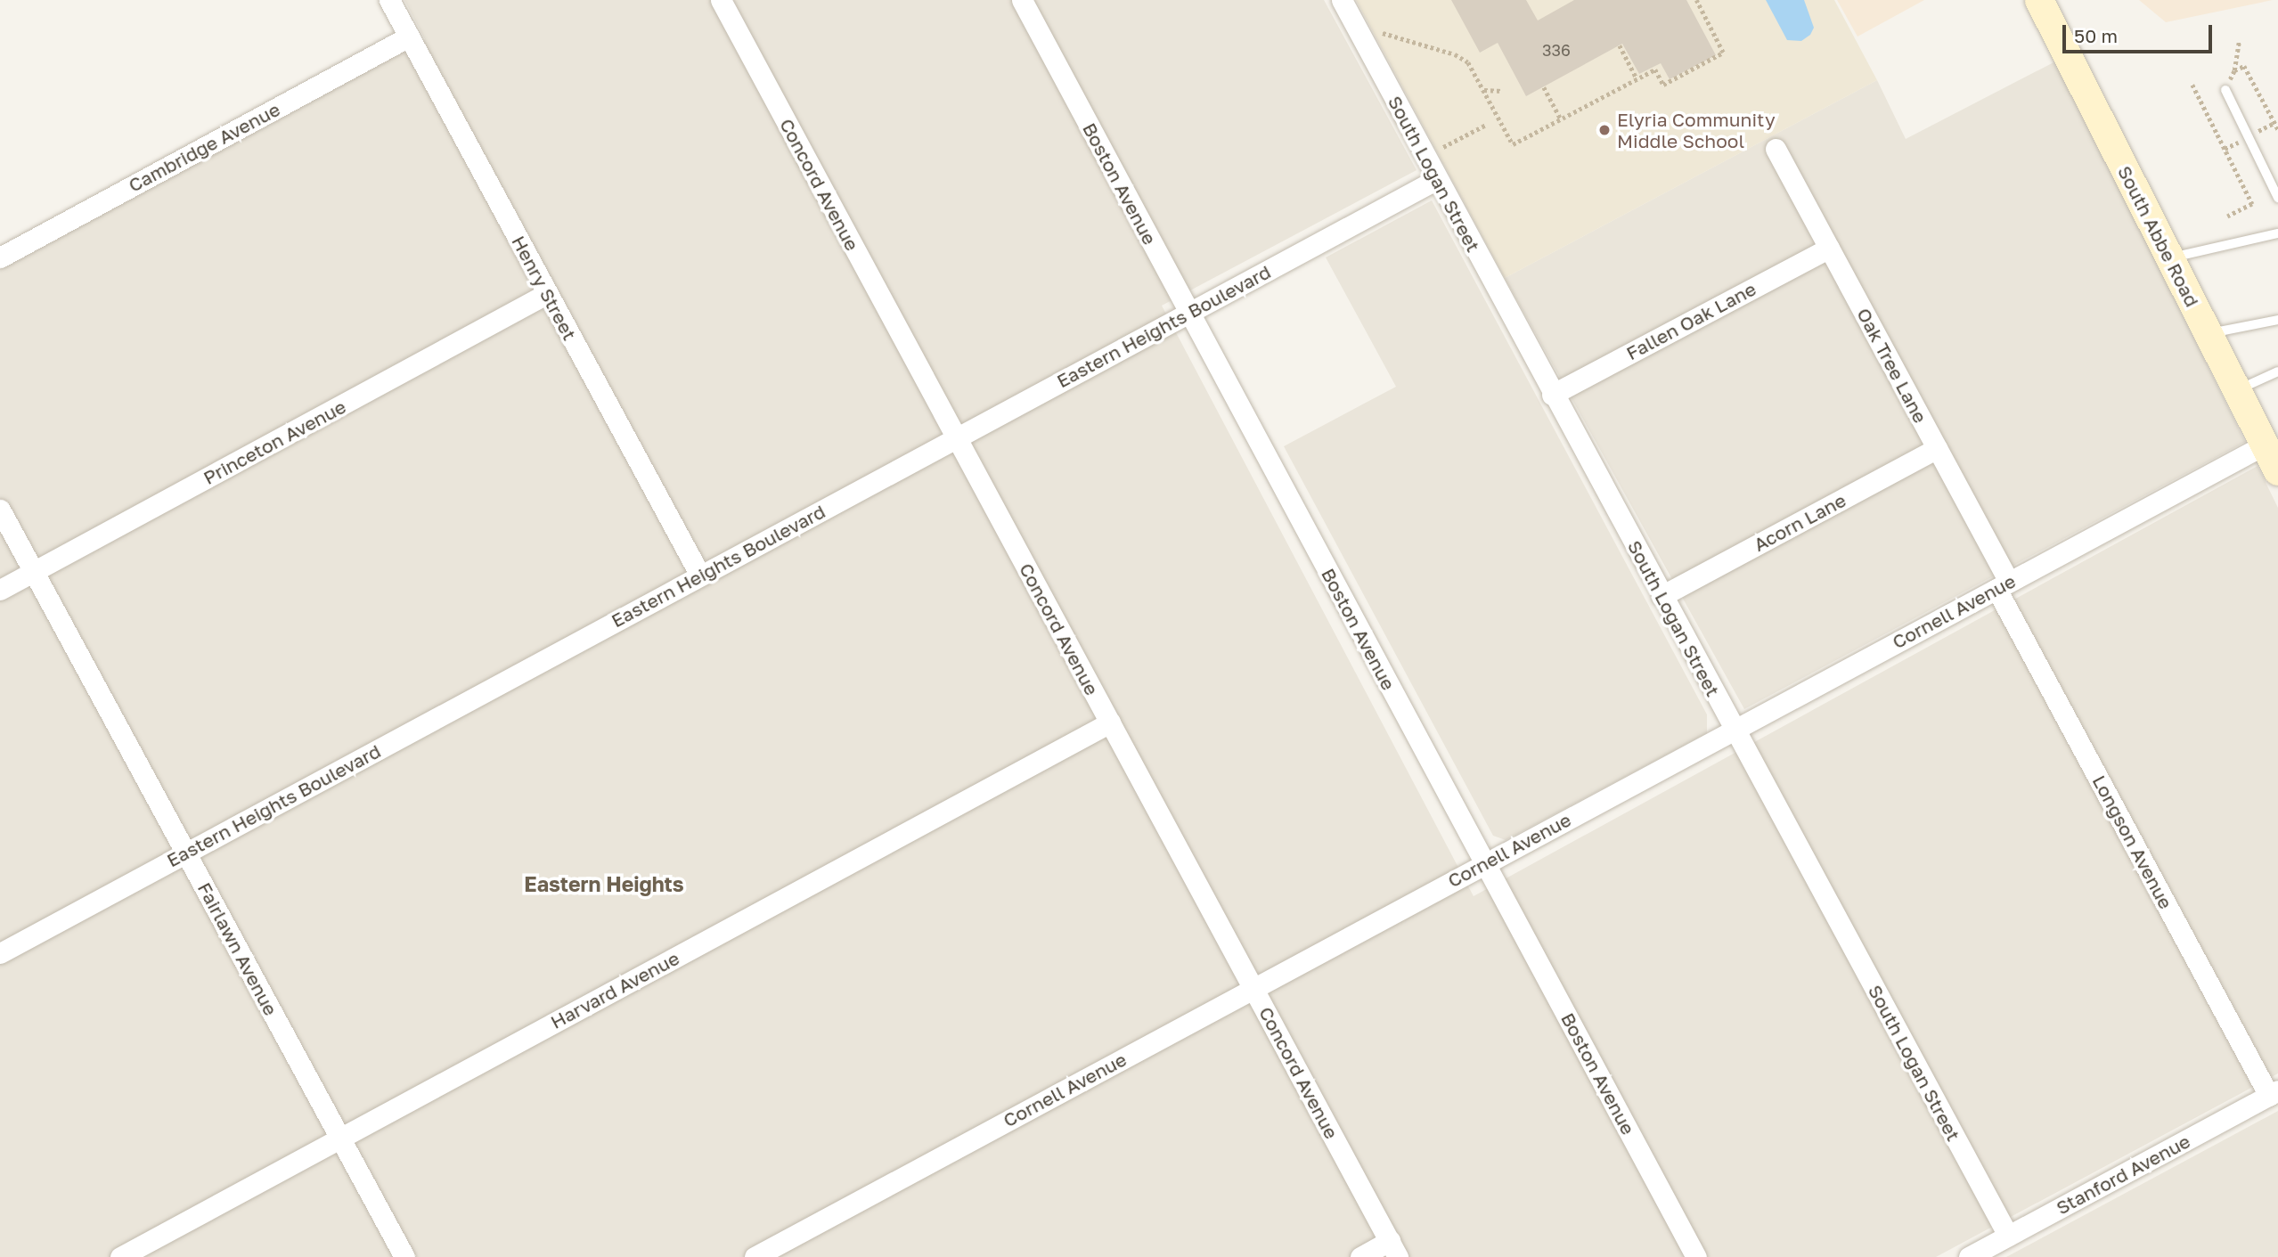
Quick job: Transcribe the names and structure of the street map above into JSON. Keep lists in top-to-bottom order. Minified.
{"streets":{"street":["Cambridge Avenue","South Logan Street","Boston Avenue","Concord Avenue","South Abbe Road","Henry Street","Fallen Oak Lane","Eastern Heights Boulevard","Oak Tree Lane","Princeton Avenue","Acorn Lane","Cornell Avenue","Longson Avenue","Fairlawn Avenue","Harvard Avenue","Stanford Avenue"]},"crossings":[["Cambridge Avenue","Henry Street"],["South Logan Street","Fallen Oak Lane"],["South Logan Street","Eastern Heights Boulevard"],["South Logan Street","Acorn Lane"],["South Logan Street","Cornell Avenue"],["South Logan Street","Stanford Avenue"],["Boston Avenue","Eastern Heights Boulevard"],["Boston Avenue","Cornell Avenue"],["Concord Avenue","Eastern Heights Boulevard"],["Concord Avenue","Cornell Avenue"],["Concord Avenue","Harvard Avenue"],["South Abbe Road","Cornell Avenue"],["Henry Street","Eastern Heights Boulevard"],["Henry Street","Princeton Avenue"],["Fallen Oak Lane","Oak Tree Lane"],["Eastern Heights Boulevard","Fairlawn Avenue"],["Oak Tree Lane","Acorn Lane"],["Oak Tree Lane","Cornell Avenue"],["Oak Tree Lane","Longson Avenue"],["Princeton Avenue","Fairlawn Avenue"],["Cornell Avenue","Longson Avenue"],["Longson Avenue","Stanford Avenue"],["Fairlawn Avenue","Harvard Avenue"]],"districts":["Eastern Heights"],"places":["Elyria Community Middle School"],"house_numbers":["336"],"scale_bar":"50 m"}
